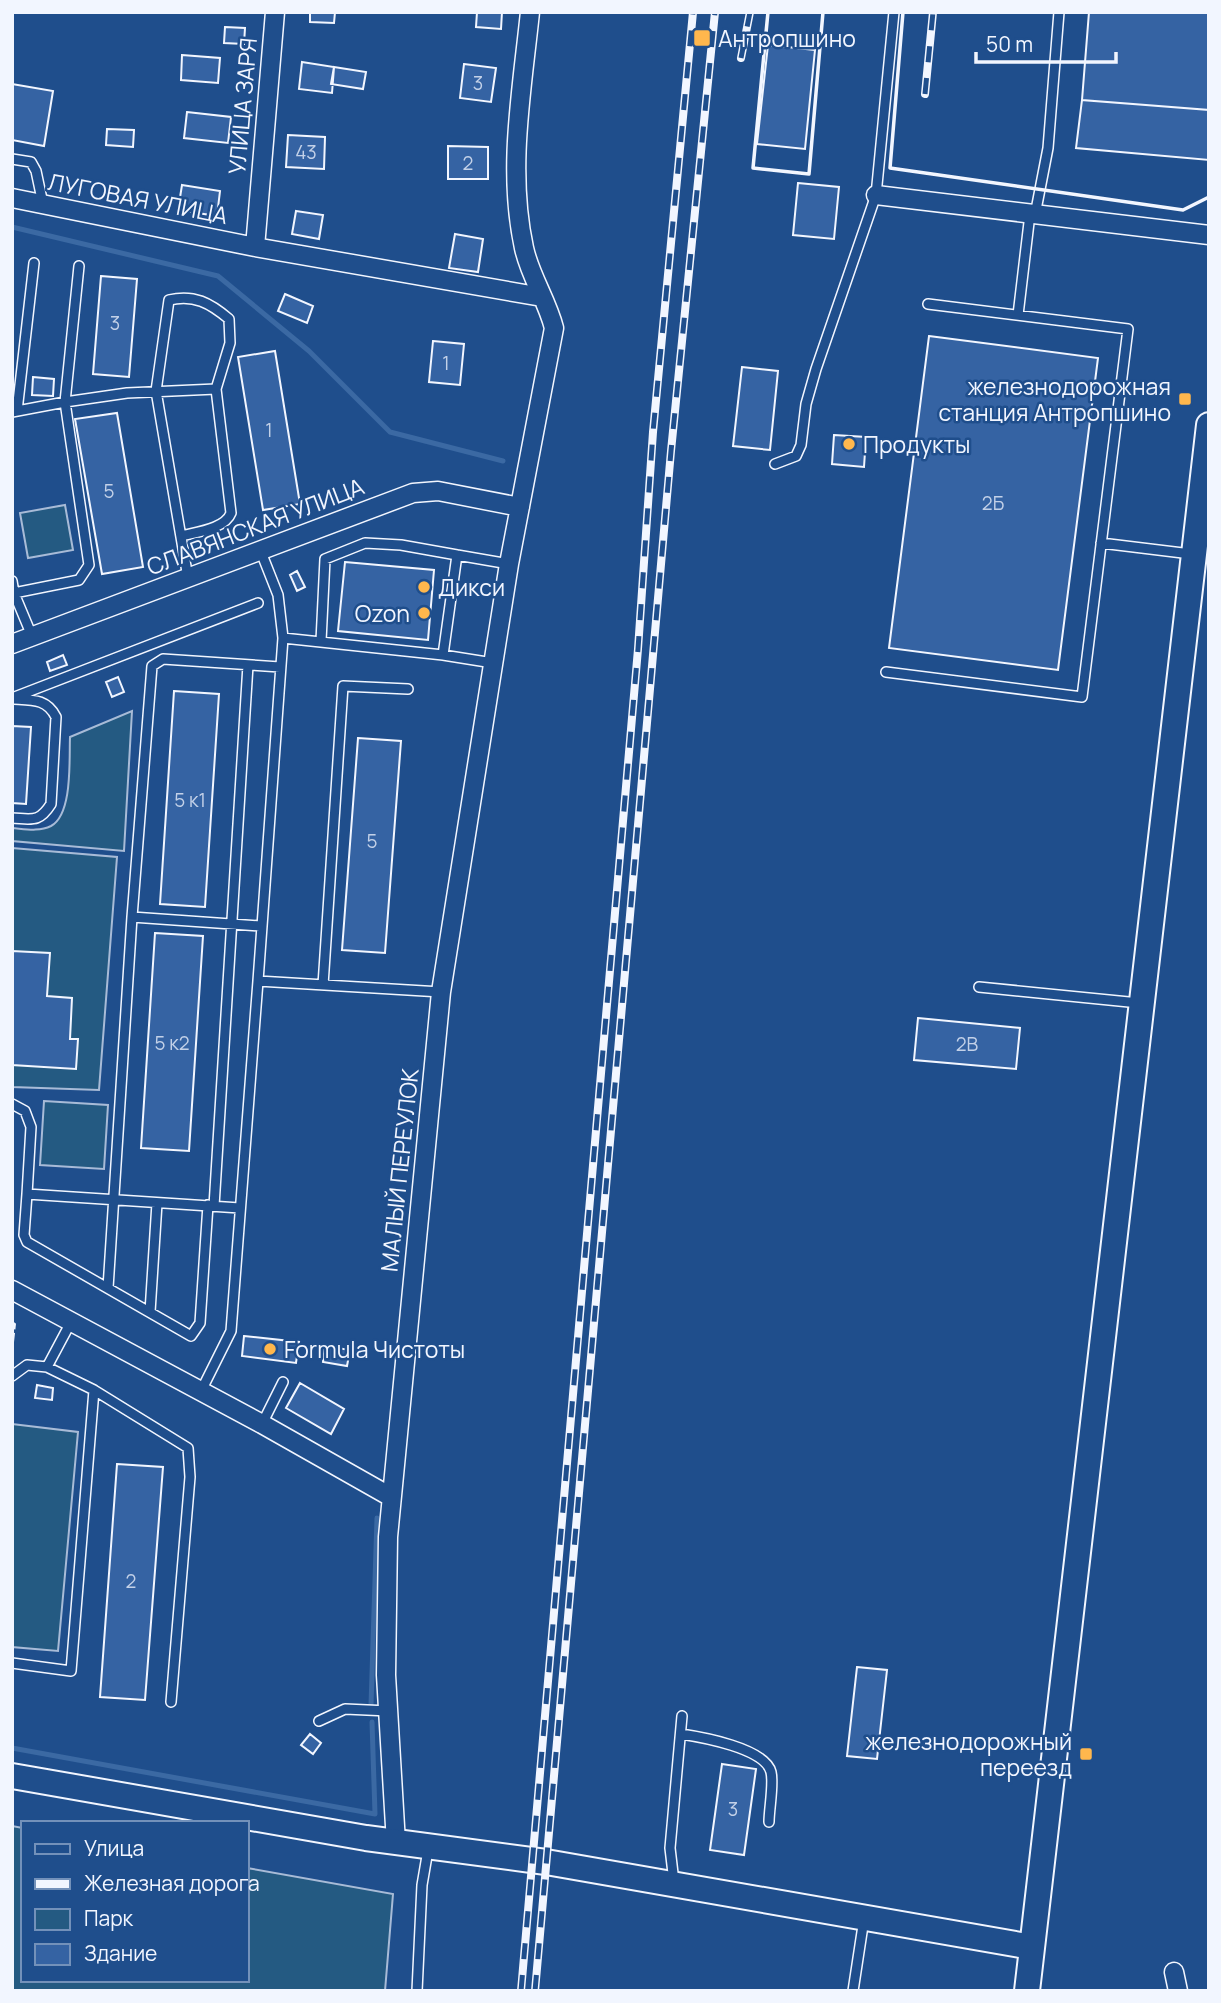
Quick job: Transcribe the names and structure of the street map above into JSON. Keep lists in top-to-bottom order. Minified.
{"streets":{"street":["УЛИЦА ЗАРЯ","ЛУГОВАЯ УЛИЦА","СЛАВЯНСКАЯ УЛИЦА","МАЛЫЙ ПЕРЕУЛОК"]},"crossings":[["УЛИЦА ЗАРЯ","ЛУГОВАЯ УЛИЦА"],["ЛУГОВАЯ УЛИЦА","МАЛЫЙ ПЕРЕУЛОК"],["СЛАВЯНСКАЯ УЛИЦА","МАЛЫЙ ПЕРЕУЛОК"]],"places":{"transit":["Антропшино","железнодорожная станция Антропшино","железнодорожный переезд"],"other":["Продукты","Дикси","Ozon","Formula Чистоты"]},"house_numbers":["3","43","2","3","1","1","5","2Б","5 к1","5","5 к2","2В","2","3"],"legend":["Улица","Железная дорога","Парк","Здание"],"scale_bar":"50 m"}
